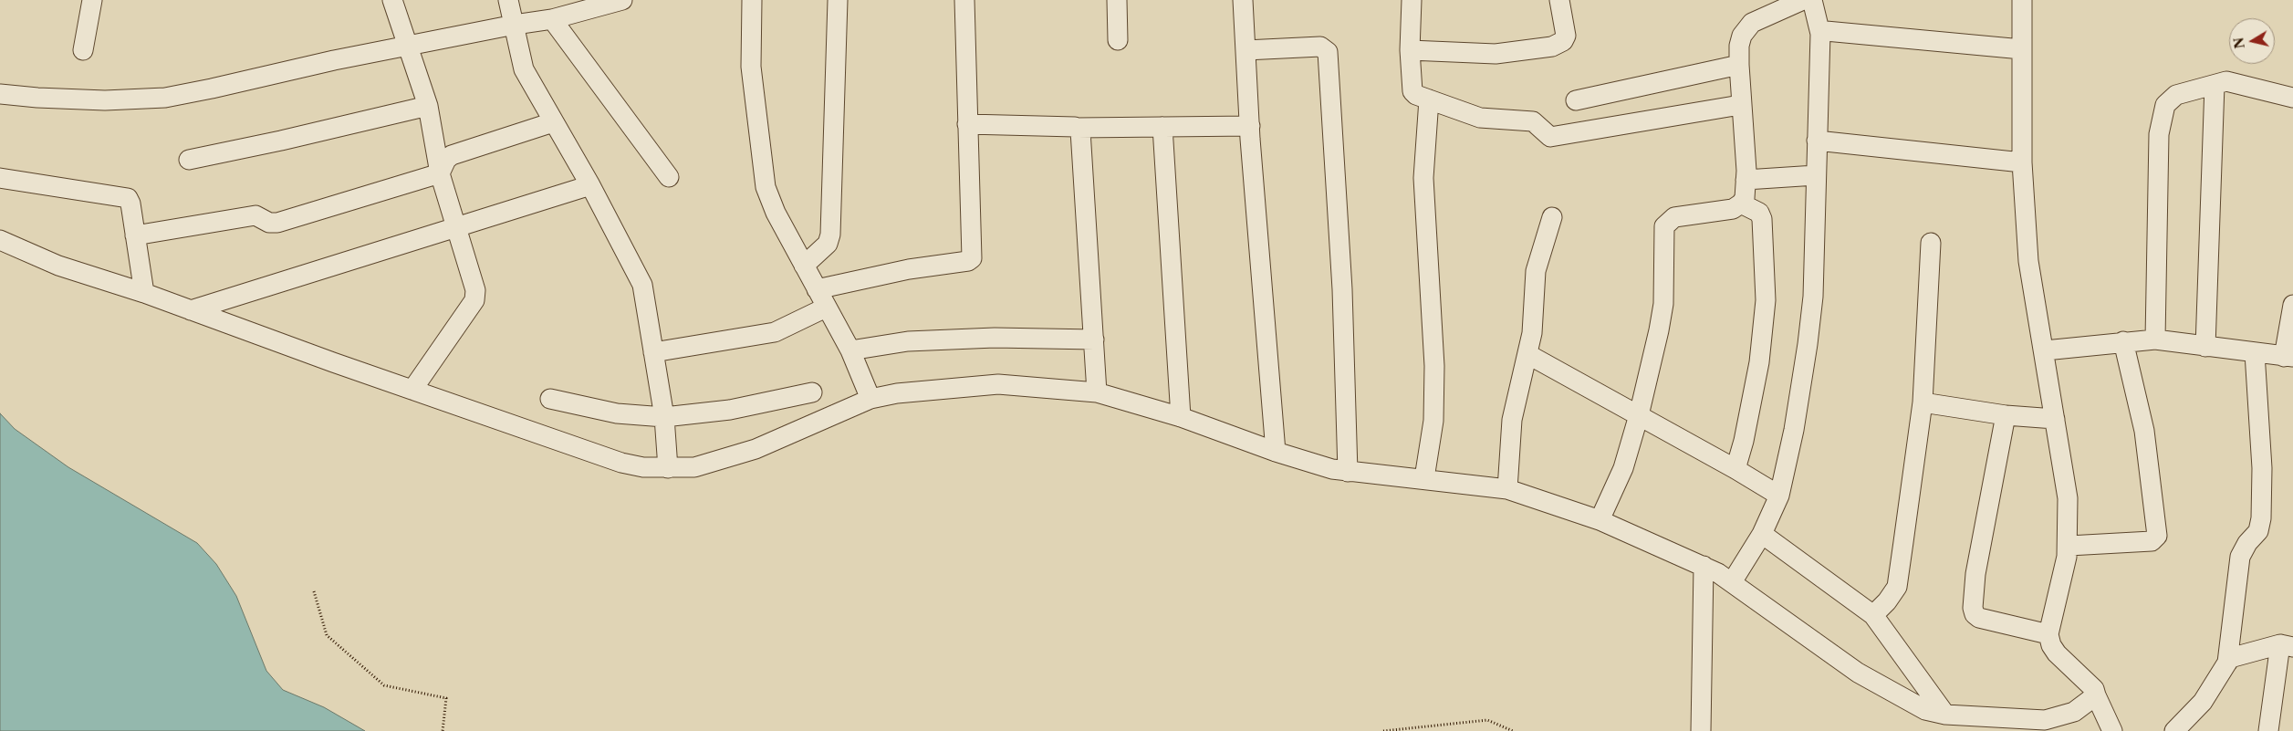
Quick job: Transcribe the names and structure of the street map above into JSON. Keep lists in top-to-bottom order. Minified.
{"north":"left"}
